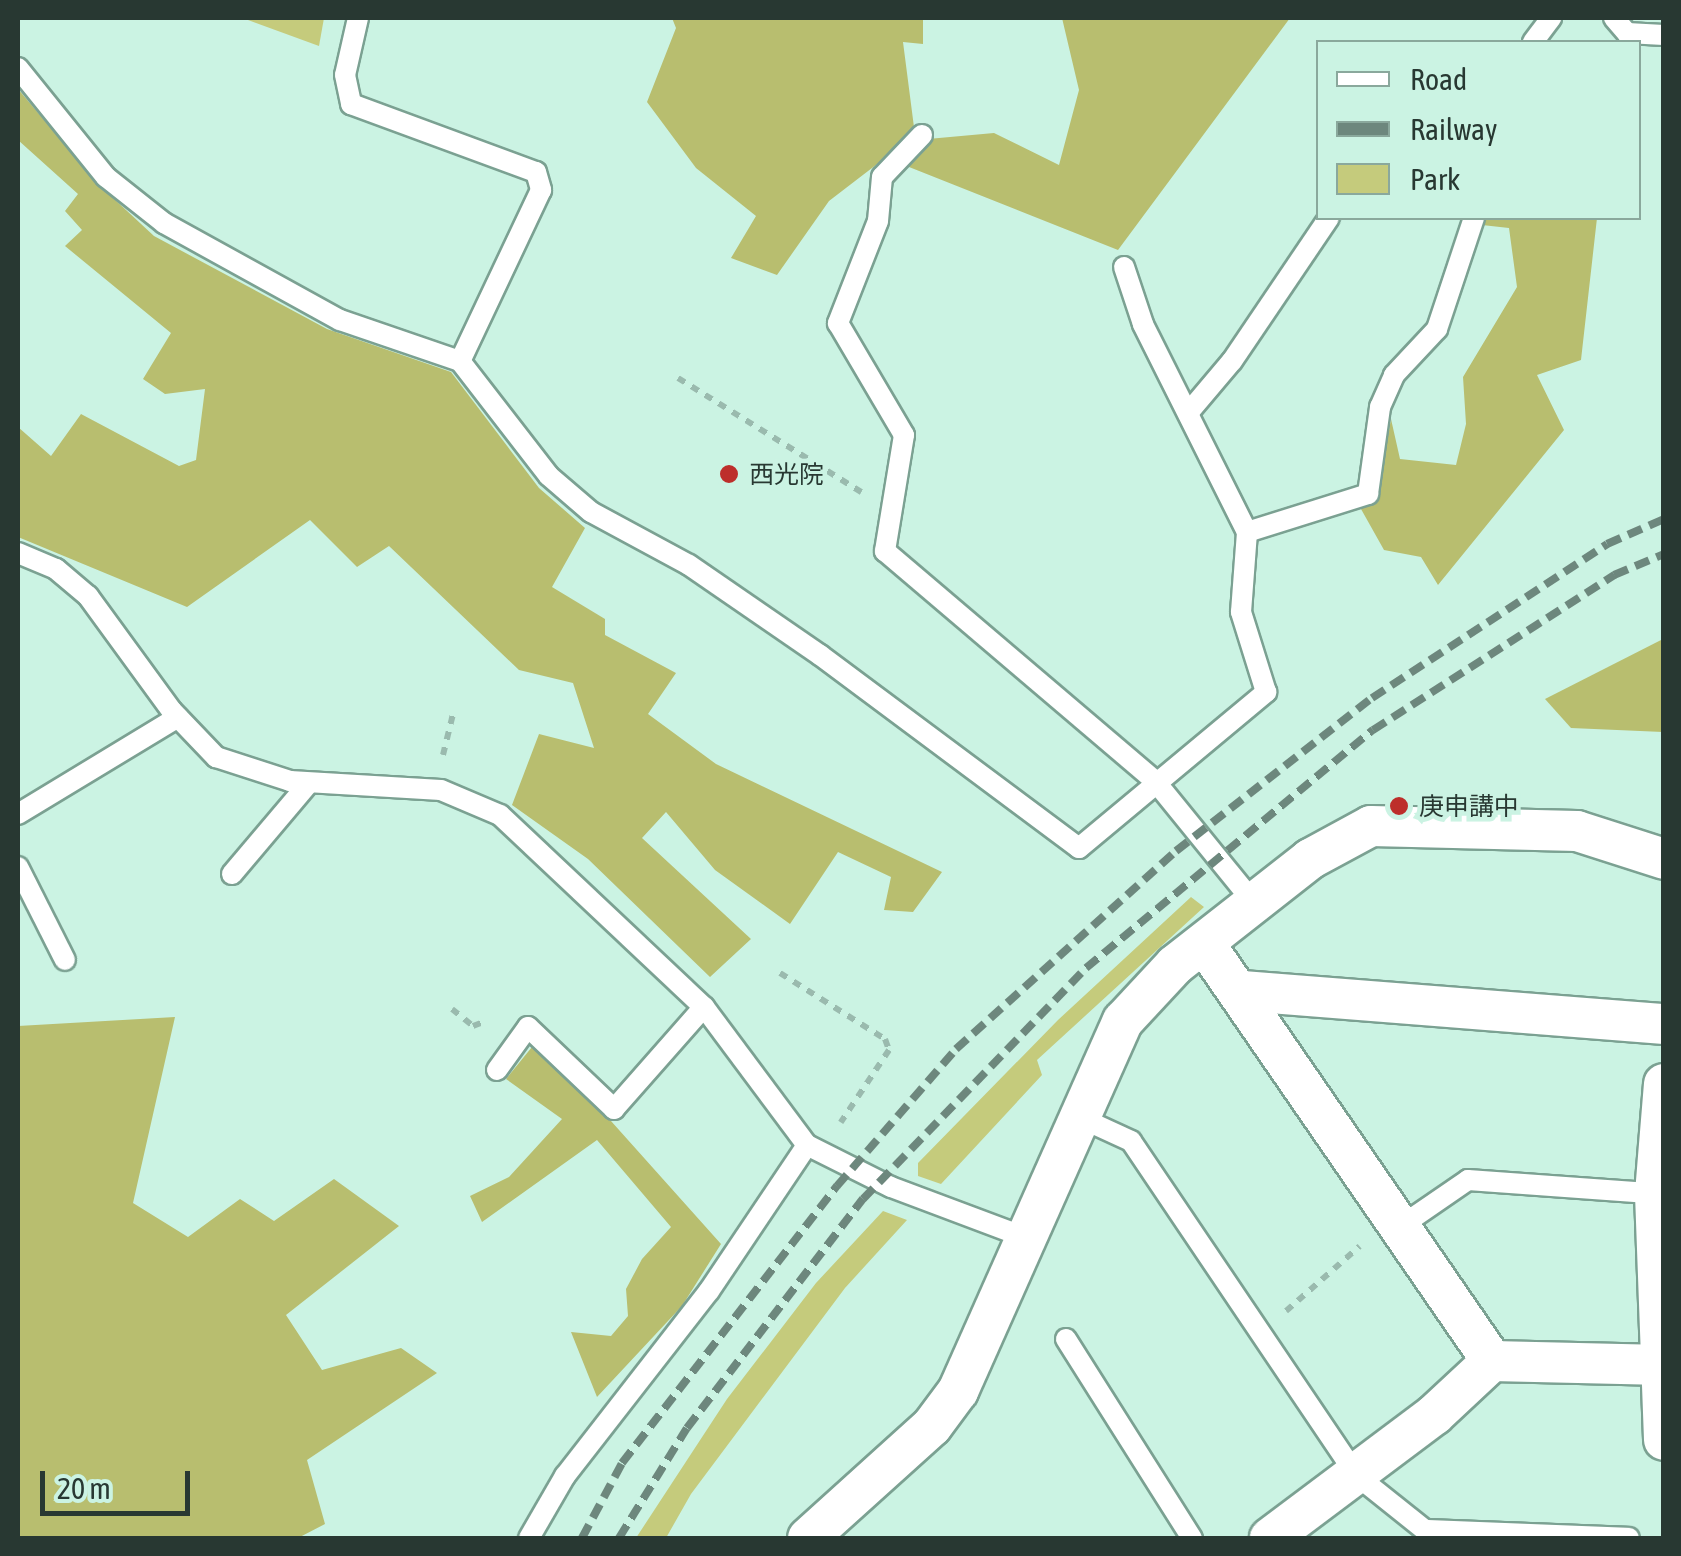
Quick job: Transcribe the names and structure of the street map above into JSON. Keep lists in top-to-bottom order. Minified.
{"places":["西光院","庚申講中"],"legend":["Road","Railway","Park"],"scale_bar":"20 m"}
